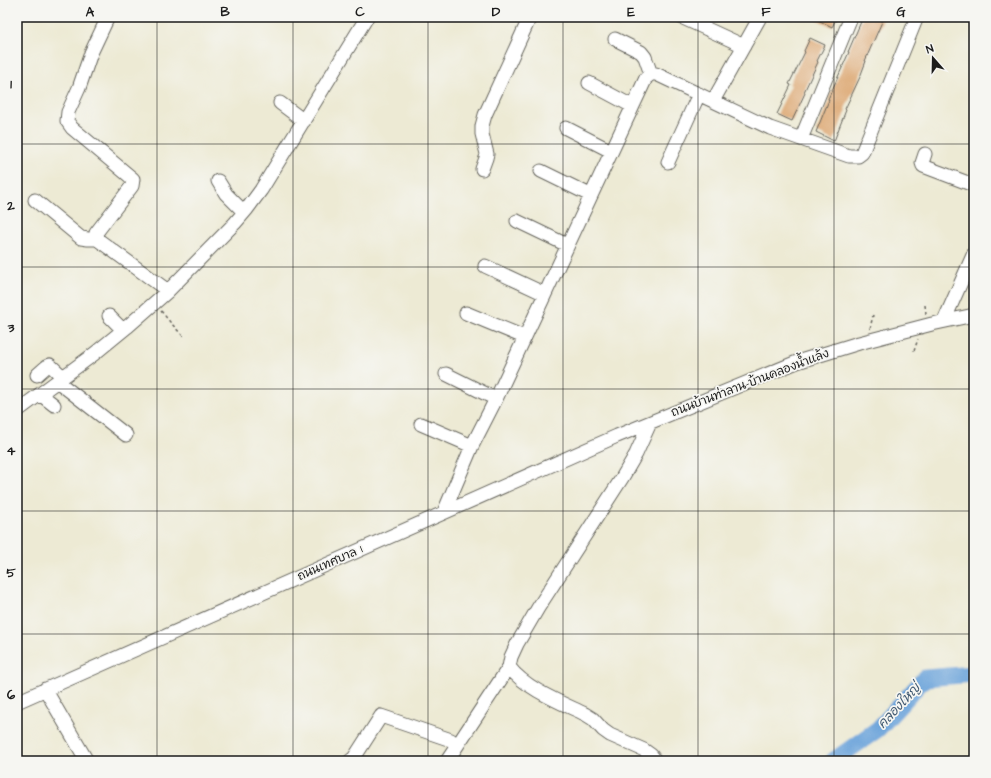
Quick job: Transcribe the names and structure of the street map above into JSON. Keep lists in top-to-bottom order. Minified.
{"streets":{"street":["ถนนบ้านท่าลาน-บ้านคลองน้ำแล้ง","ถนนเทศบาล 1"]},"crossings":[["ถนนบ้านท่าลาน-บ้านคลองน้ำแล้ง","ถนนเทศบาล 1"]],"water":["คลองใหญ่"],"north":"top","grid":{"columns":["A","B","C","D","E","F","G"],"rows":["1","2","3","4","5","6"]}}
